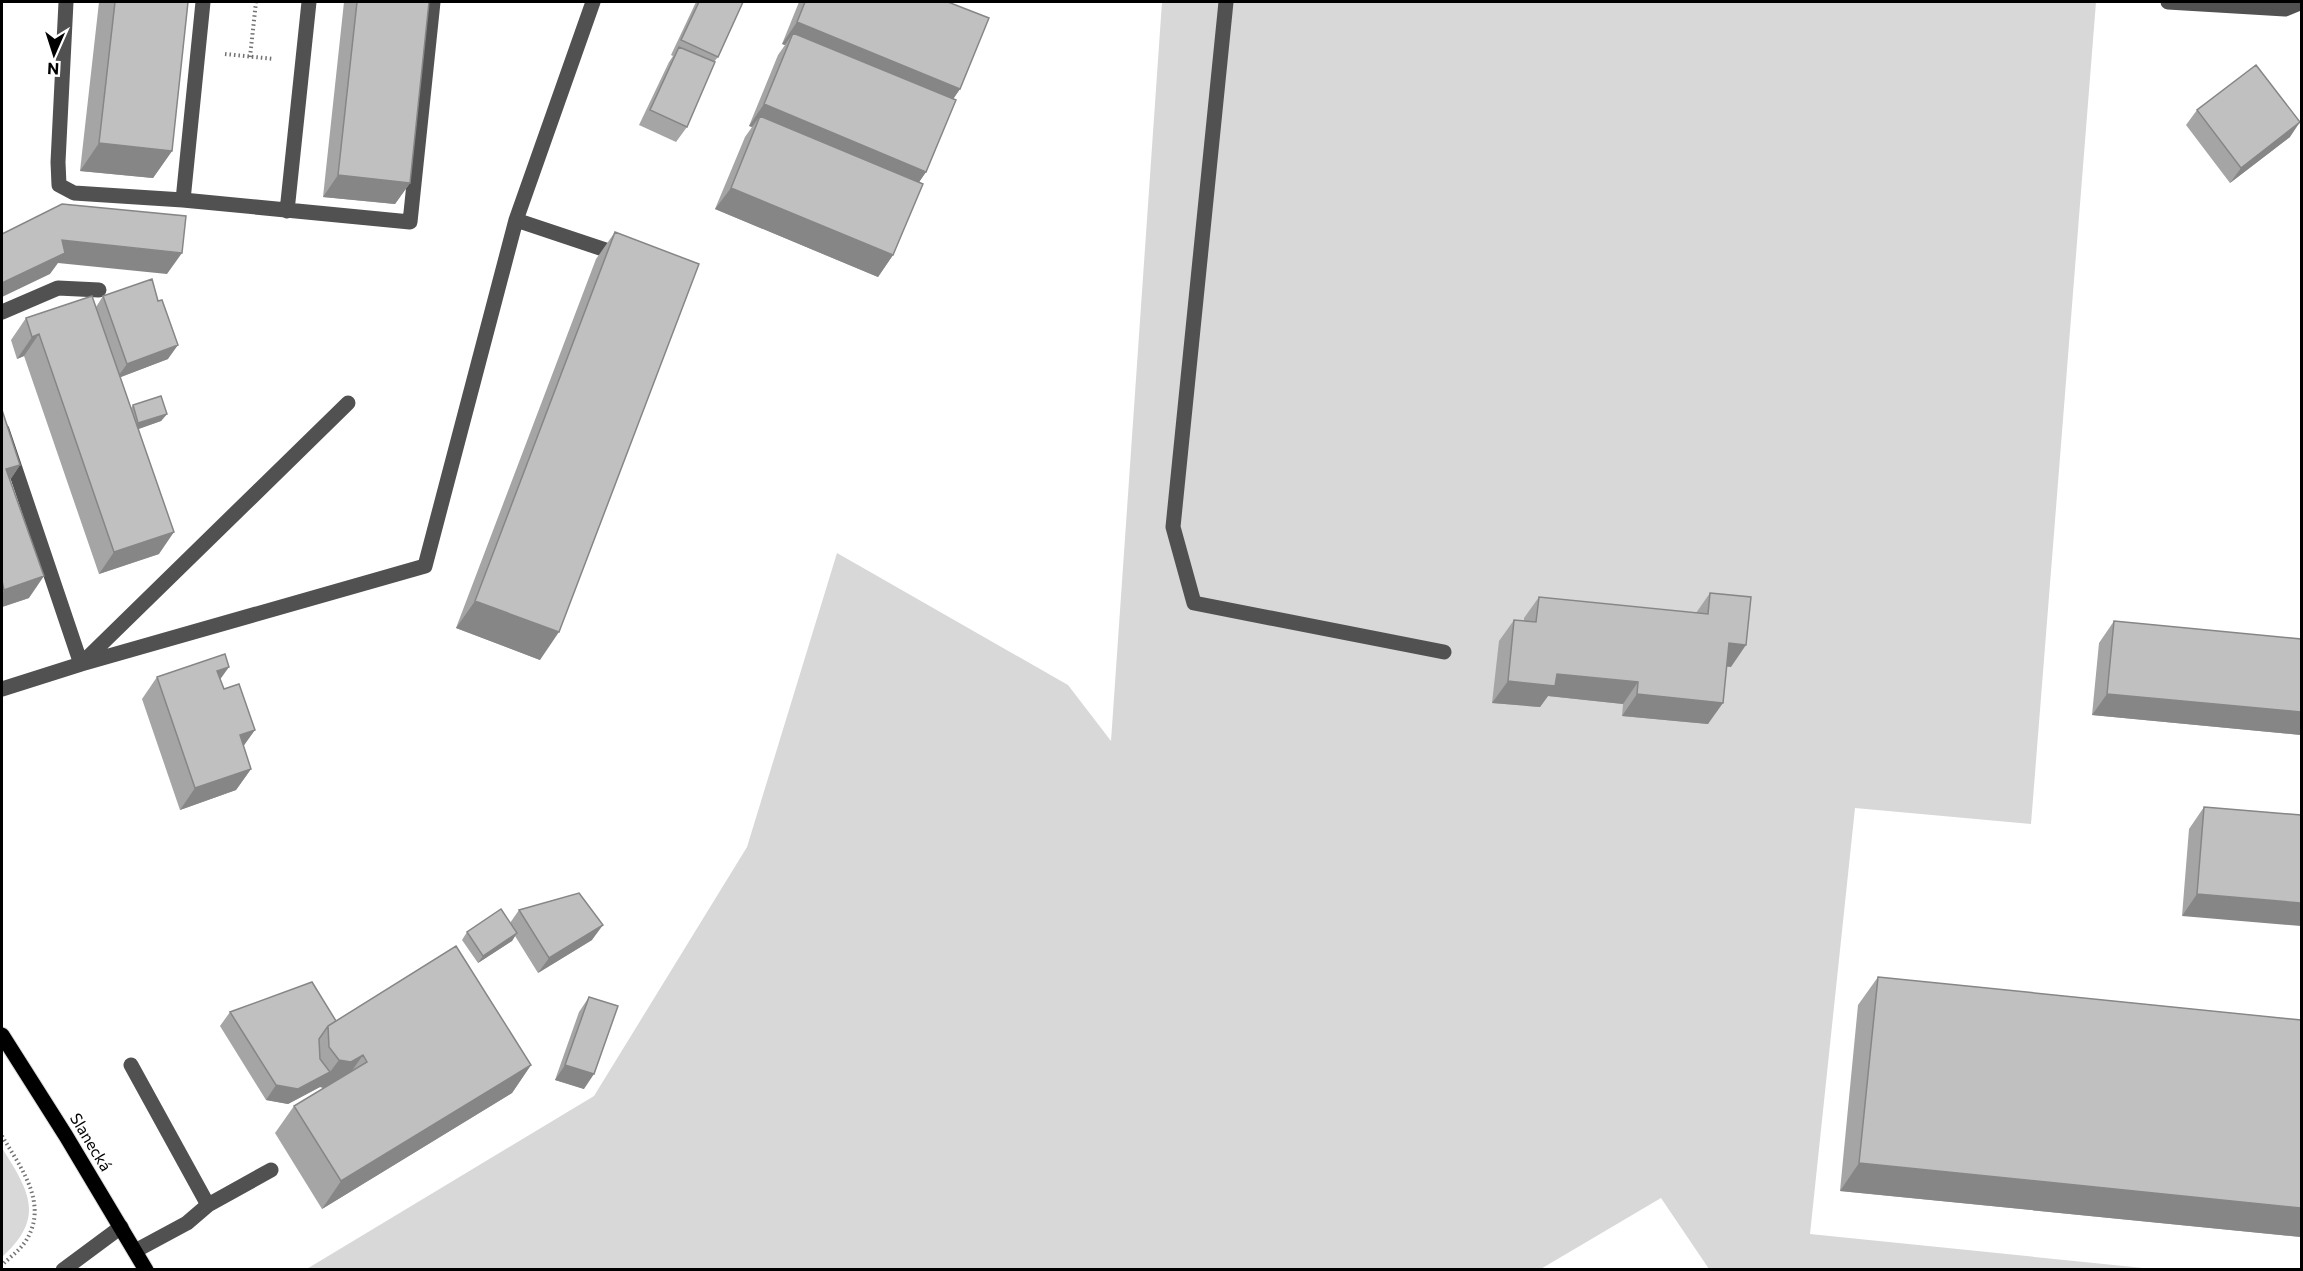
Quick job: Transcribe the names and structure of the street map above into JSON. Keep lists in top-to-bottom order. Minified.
{"streets":{"main road":["Slanecká"]},"north":"bottom"}
